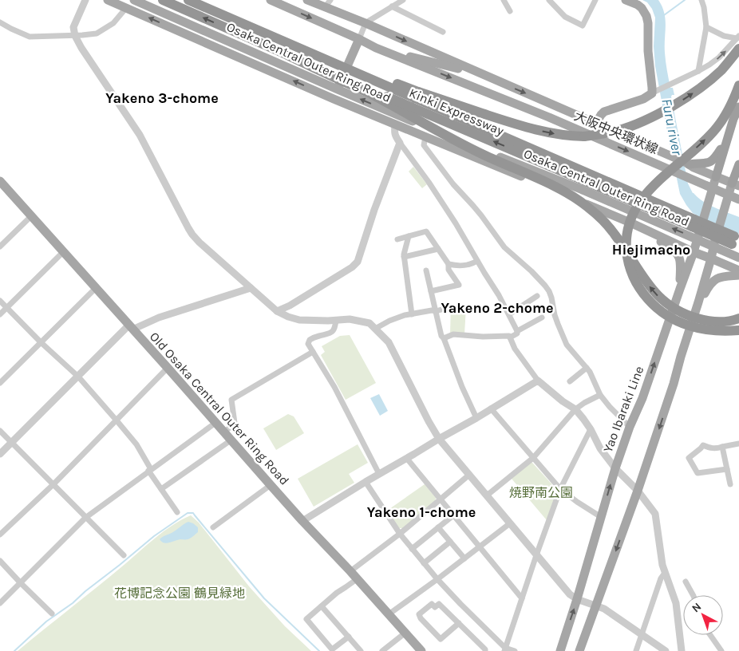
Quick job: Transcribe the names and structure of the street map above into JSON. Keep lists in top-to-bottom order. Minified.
{"streets":{"highway":["Kinki Expressway"],"main road":["Osaka Central Outer Ring Road","大阪中央環状線","Old Osaka Central Outer Ring Road","Yao Ibaraki Line"]},"districts":["Yakeno 3-chome","Hiejimacho","Yakeno 2-chome","Yakeno 1-chome"],"water":["Furu river"],"parks":["焼野南公園","花博記念公園 鶴見緑地"],"north":"top left"}
